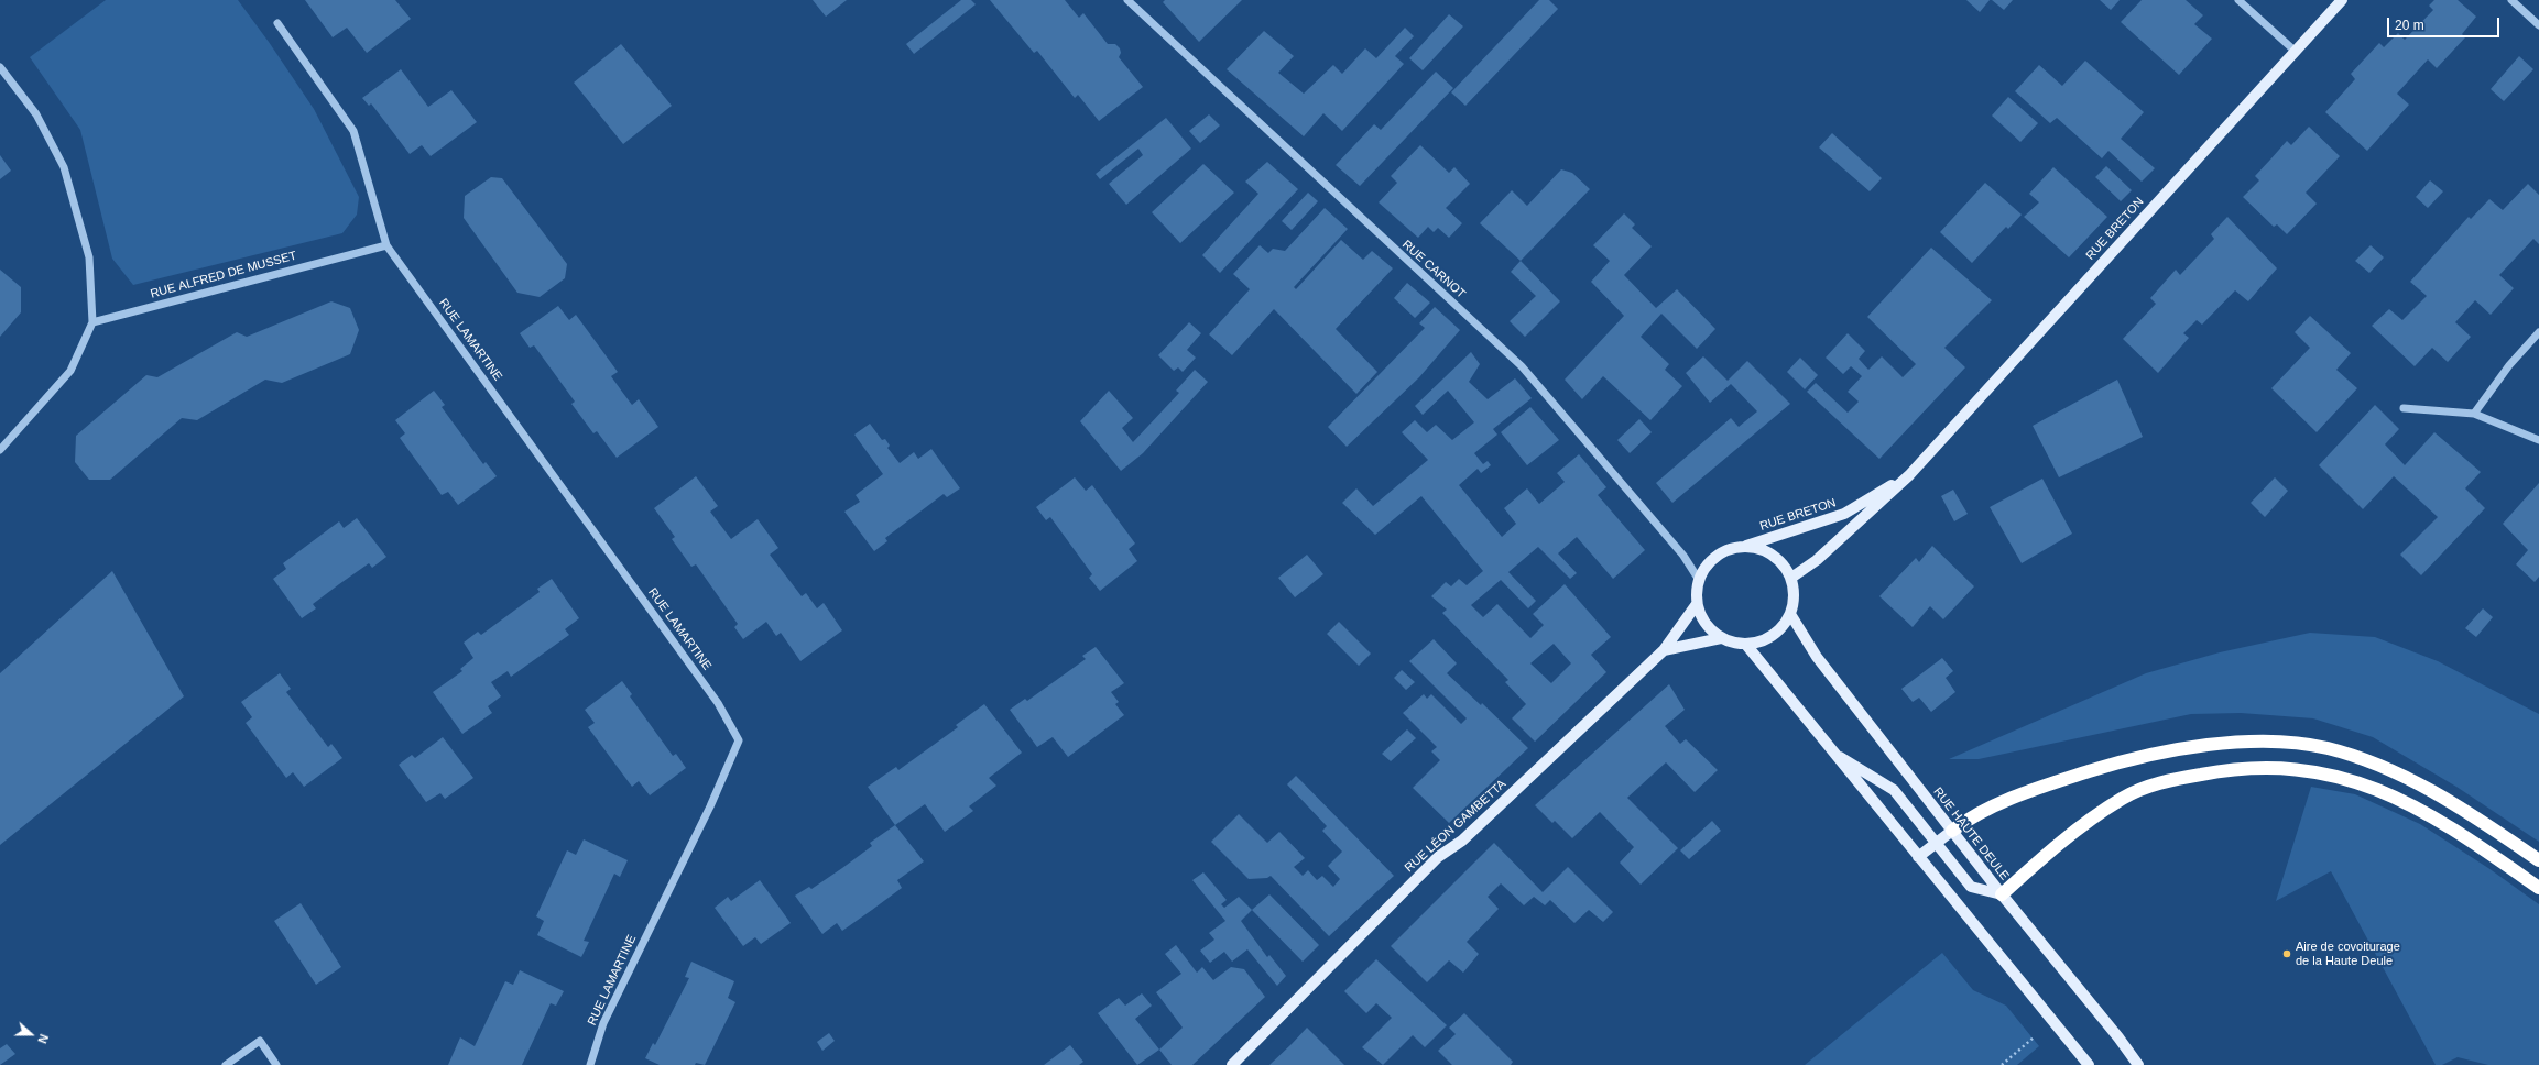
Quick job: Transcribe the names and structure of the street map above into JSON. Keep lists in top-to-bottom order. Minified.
{"streets":{"main road":["RUE BRETON","RUE LÉON GAMBETTA","RUE HAUTE DEULE"],"street":["RUE CARNOT","RUE ALFRED DE MUSSET","RUE LAMARTINE"]},"crossings":[["RUE BRETON","RUE CARNOT"],["RUE BRETON","RUE LÉON GAMBETTA"],["RUE BRETON","RUE HAUTE DEULE"],["RUE CARNOT","RUE LÉON GAMBETTA"],["RUE CARNOT","RUE HAUTE DEULE"],["RUE ALFRED DE MUSSET","RUE LAMARTINE"],["RUE LÉON GAMBETTA","RUE HAUTE DEULE"]],"places":["Aire de covoiturage de la Haute Deule"],"scale_bar":"20 m","north":"right"}
